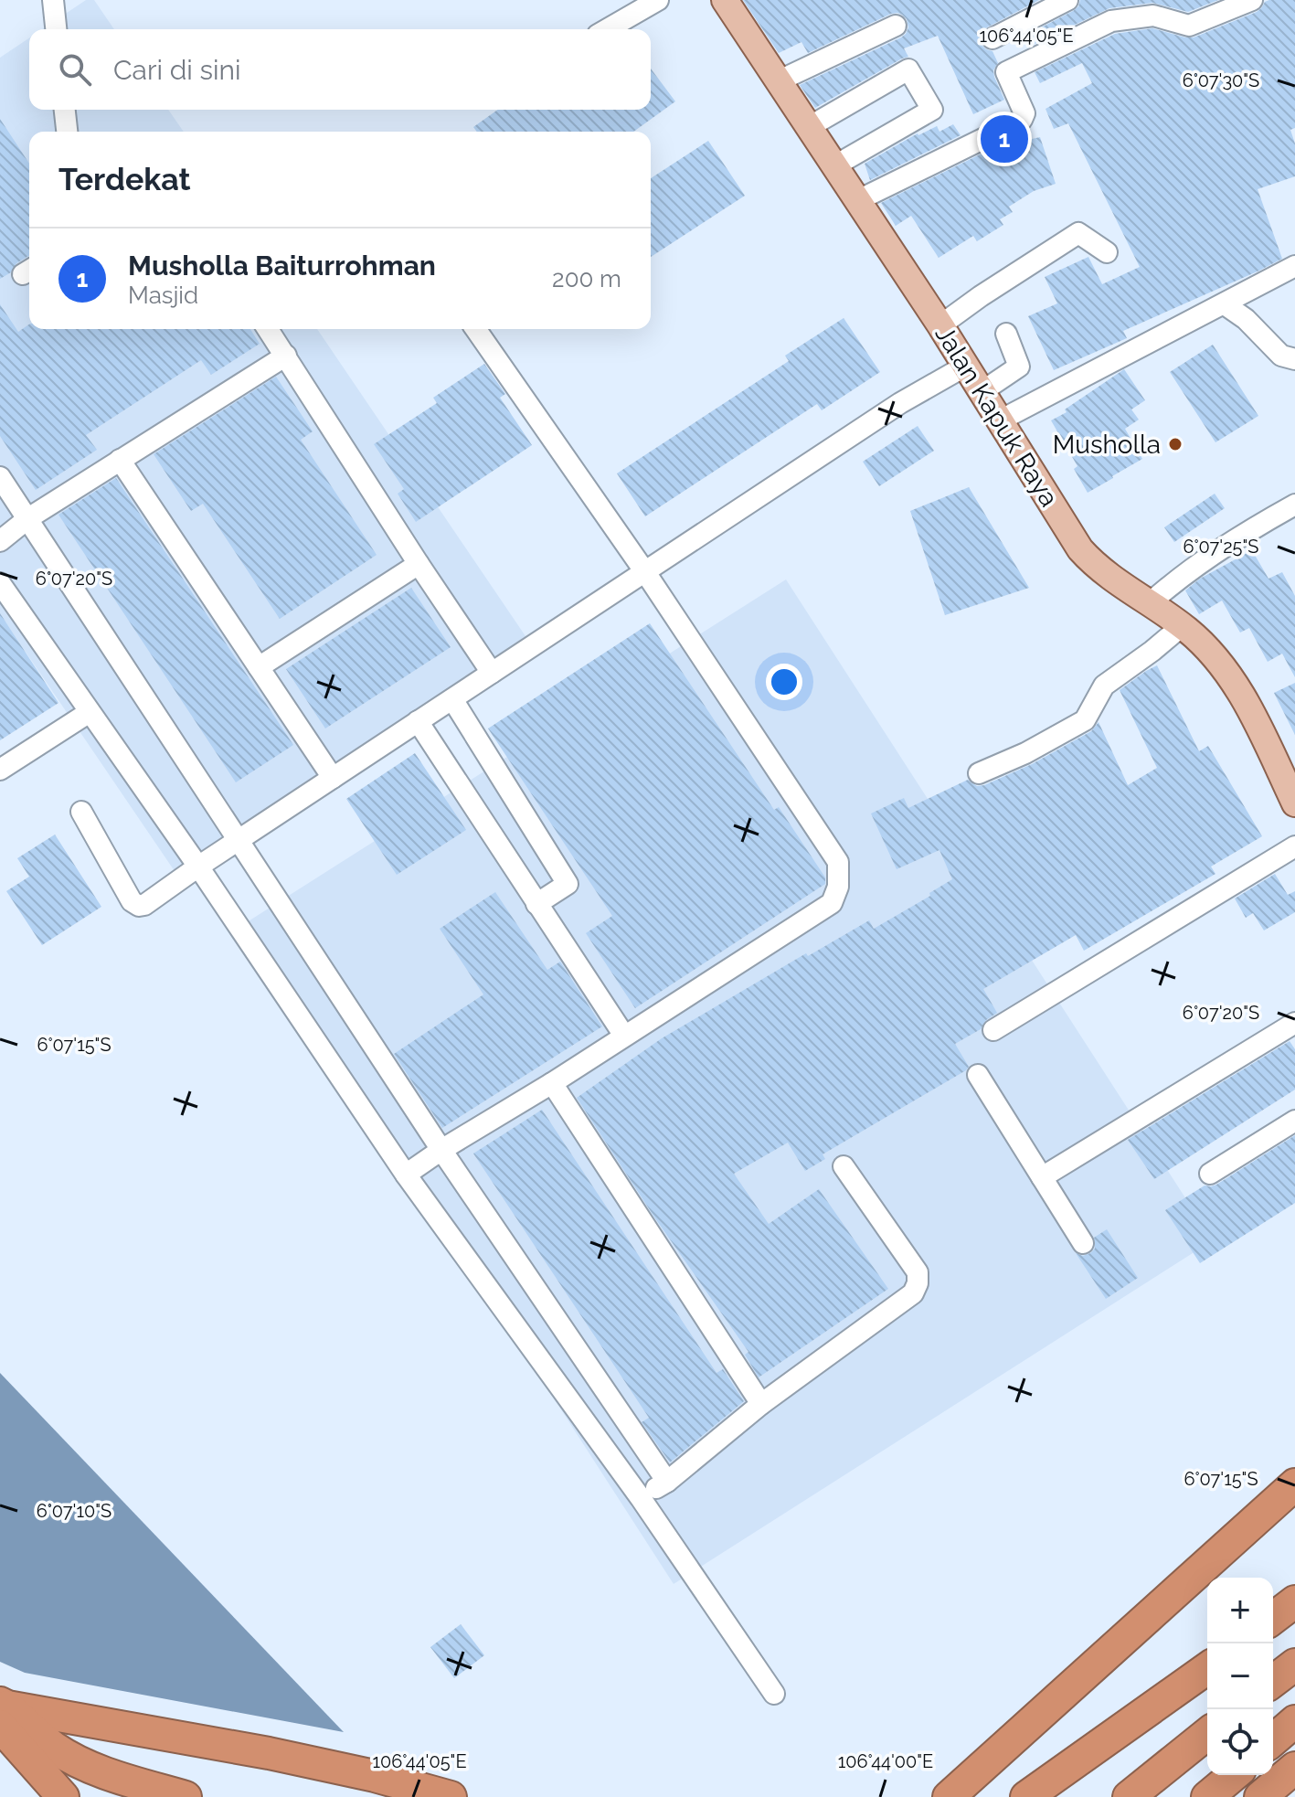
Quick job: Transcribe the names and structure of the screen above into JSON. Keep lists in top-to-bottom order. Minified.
{"streets":{"main road":["Jalan Kapuk Raya"]},"places":["Musholla"],"page":{"search":"Cari di sini","pins":"1","heading":"Terdekat","list":[{"mark":"1","name":"Musholla Baiturrohman","note":"Masjid","value":"200 m"}],"map_buttons":["+","−"]},"coordinates":["106°44'05\"E","6°07'30\"S","6°07'25\"S","6°07'20\"S","6°07'15\"S","6°07'10\"S","106°44'00\"E"]}
